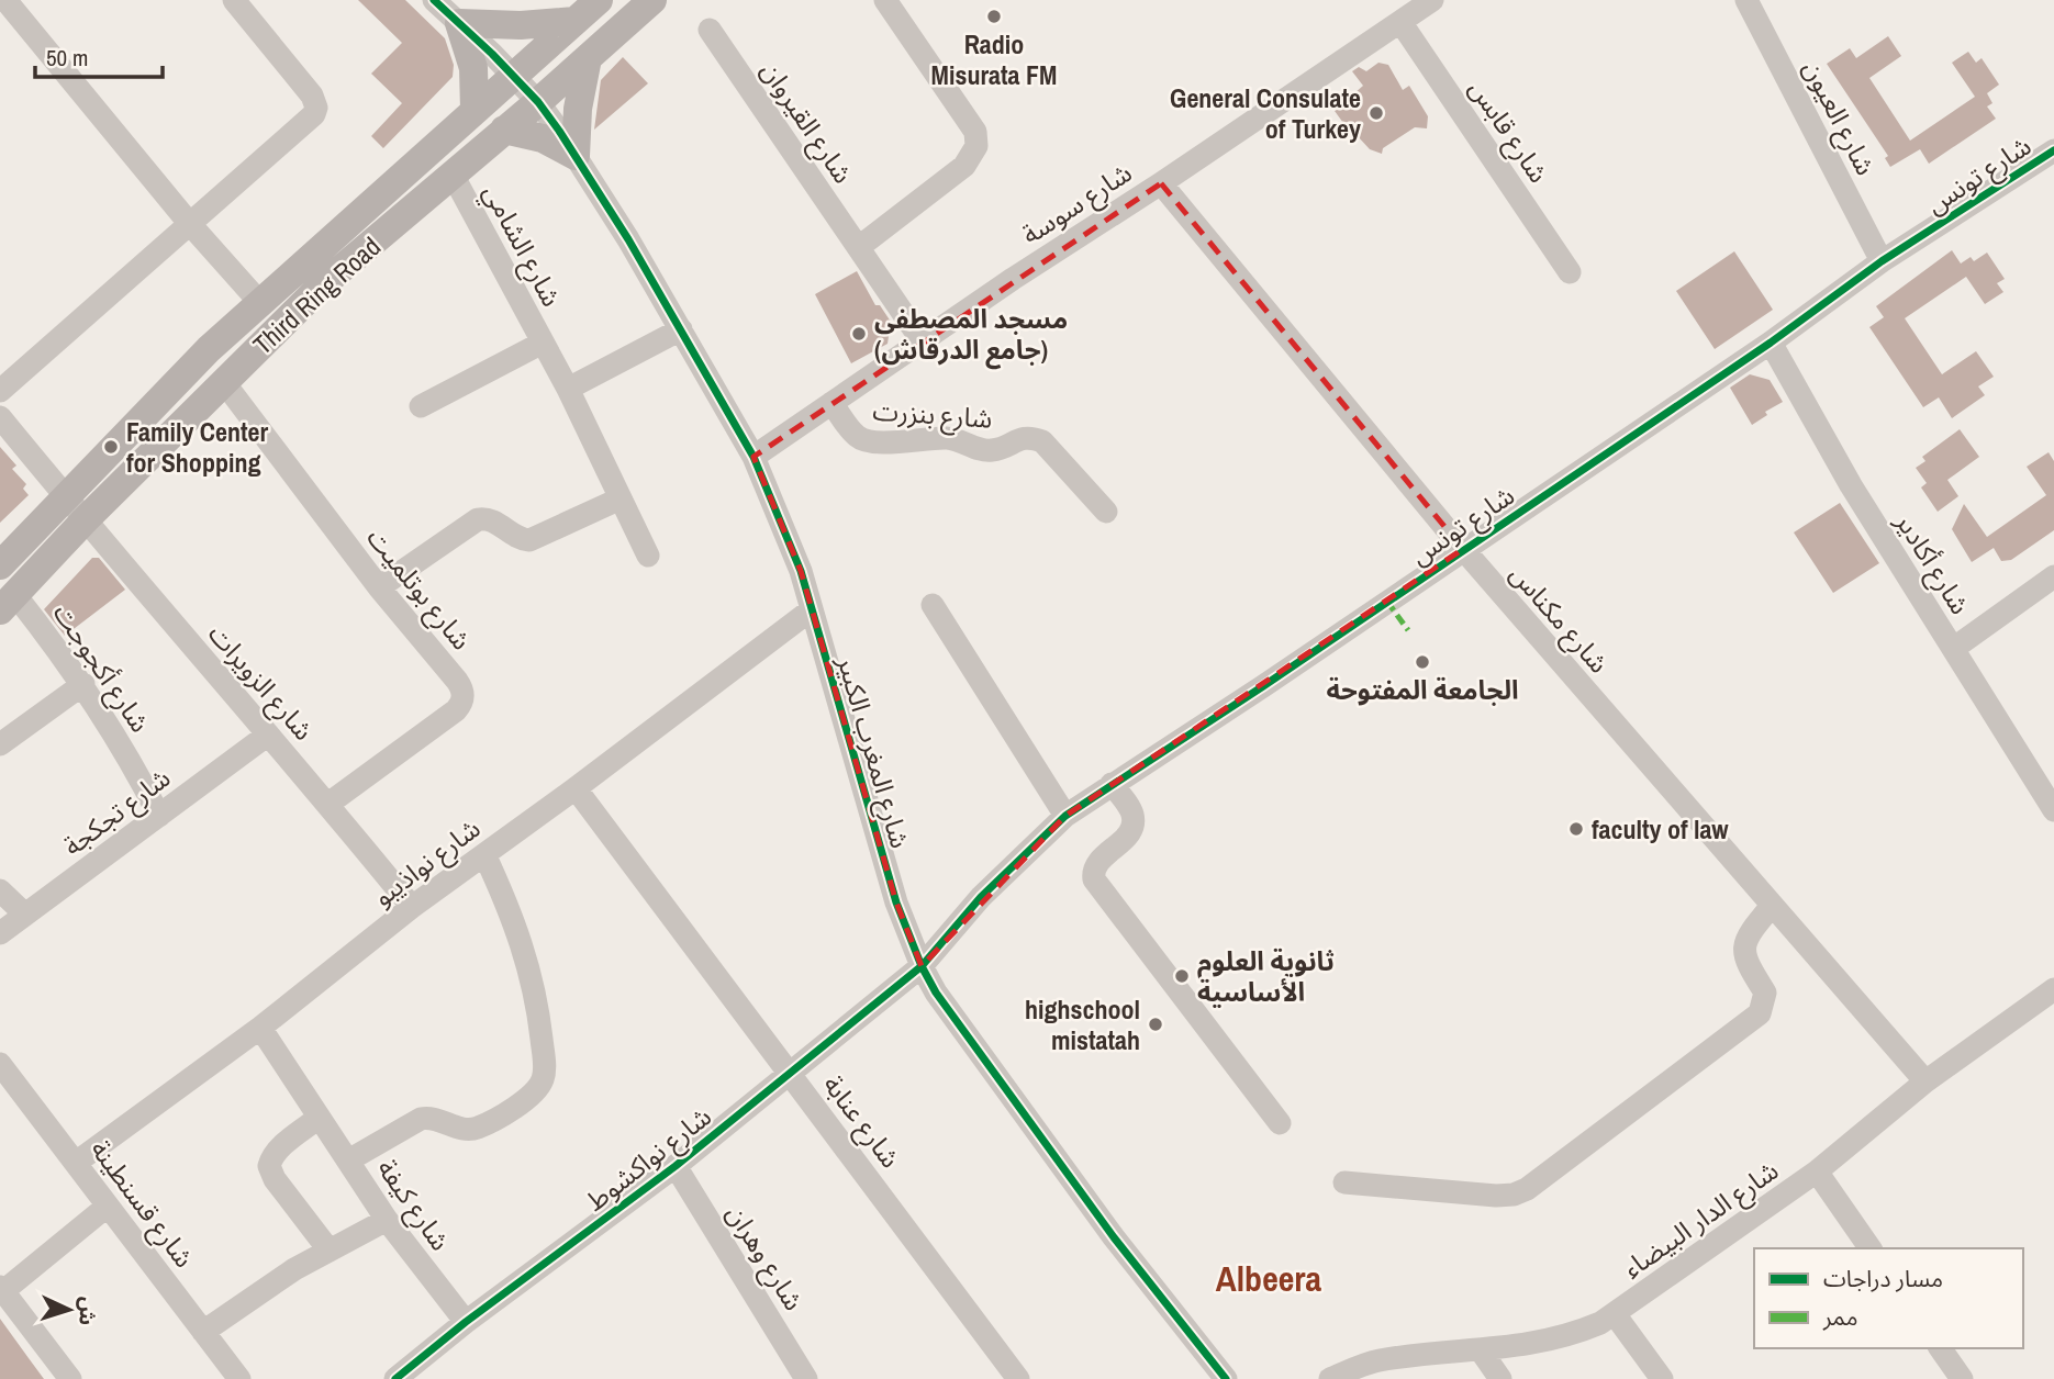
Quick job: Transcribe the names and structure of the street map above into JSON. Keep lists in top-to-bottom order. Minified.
{"streets":{"main road":["Third Ring Road"],"street":["شارع العيون","شارع القيروان","شارع قابس","شارع تونس","شارع سوسة","شارع الشامي","شارع بنزرت","شارع أكادير","شارع بوتلميت","شارع مكناس","شارع أكجوجت","شارع الزويرات","شارع المغرب الكبير","شارع تجكجة","شارع نواذيبو","شارع عنابة","شارع نواكشوط","شارع قسنطينة","شارع كيفة","شارع الدار البيضاء","شارع وهران"]},"crossings":[["شارع العيون","شارع تونس"],["شارع القيروان","شارع سوسة"],["شارع قابس","شارع سوسة"],["شارع تونس","شارع أكادير"],["شارع تونس","شارع مكناس"],["شارع تونس","شارع المغرب الكبير"],["شارع تونس","شارع نواكشوط"],["شارع سوسة","شارع بنزرت"],["شارع سوسة","شارع مكناس"],["شارع سوسة","شارع المغرب الكبير"],["شارع الشامي","Third Ring Road"],["Third Ring Road","شارع بوتلميت"],["Third Ring Road","شارع أكجوجت"],["Third Ring Road","شارع الزويرات"],["Third Ring Road","شارع المغرب الكبير"],["شارع بوتلميت","شارع الزويرات"],["شارع مكناس","شارع الدار البيضاء"],["شارع أكجوجت","شارع تجكجة"],["شارع الزويرات","شارع تجكجة"],["شارع الزويرات","شارع نواذيبو"],["شارع المغرب الكبير","شارع نواذيبو"],["شارع المغرب الكبير","شارع نواكشوط"],["شارع نواذيبو","شارع عنابة"],["شارع نواذيبو","شارع قسنطينة"],["شارع نواذيبو","شارع كيفة"],["شارع عنابة","شارع نواكشوط"],["شارع نواكشوط","شارع كيفة"],["شارع نواكشوط","شارع وهران"]],"districts":["Albeera"],"places":["Radio Misurata FM","General Consulate of Turkey","مسجد المصطفى (جامع الدرقاش)","Family Center for Shopping","الجامعة المفتوحة","faculty of law","ثانوية العلوم الأساسية","highschool mistatah"],"legend":["مسار دراجات","ممر"],"scale_bar":"50 m","north":"right"}
